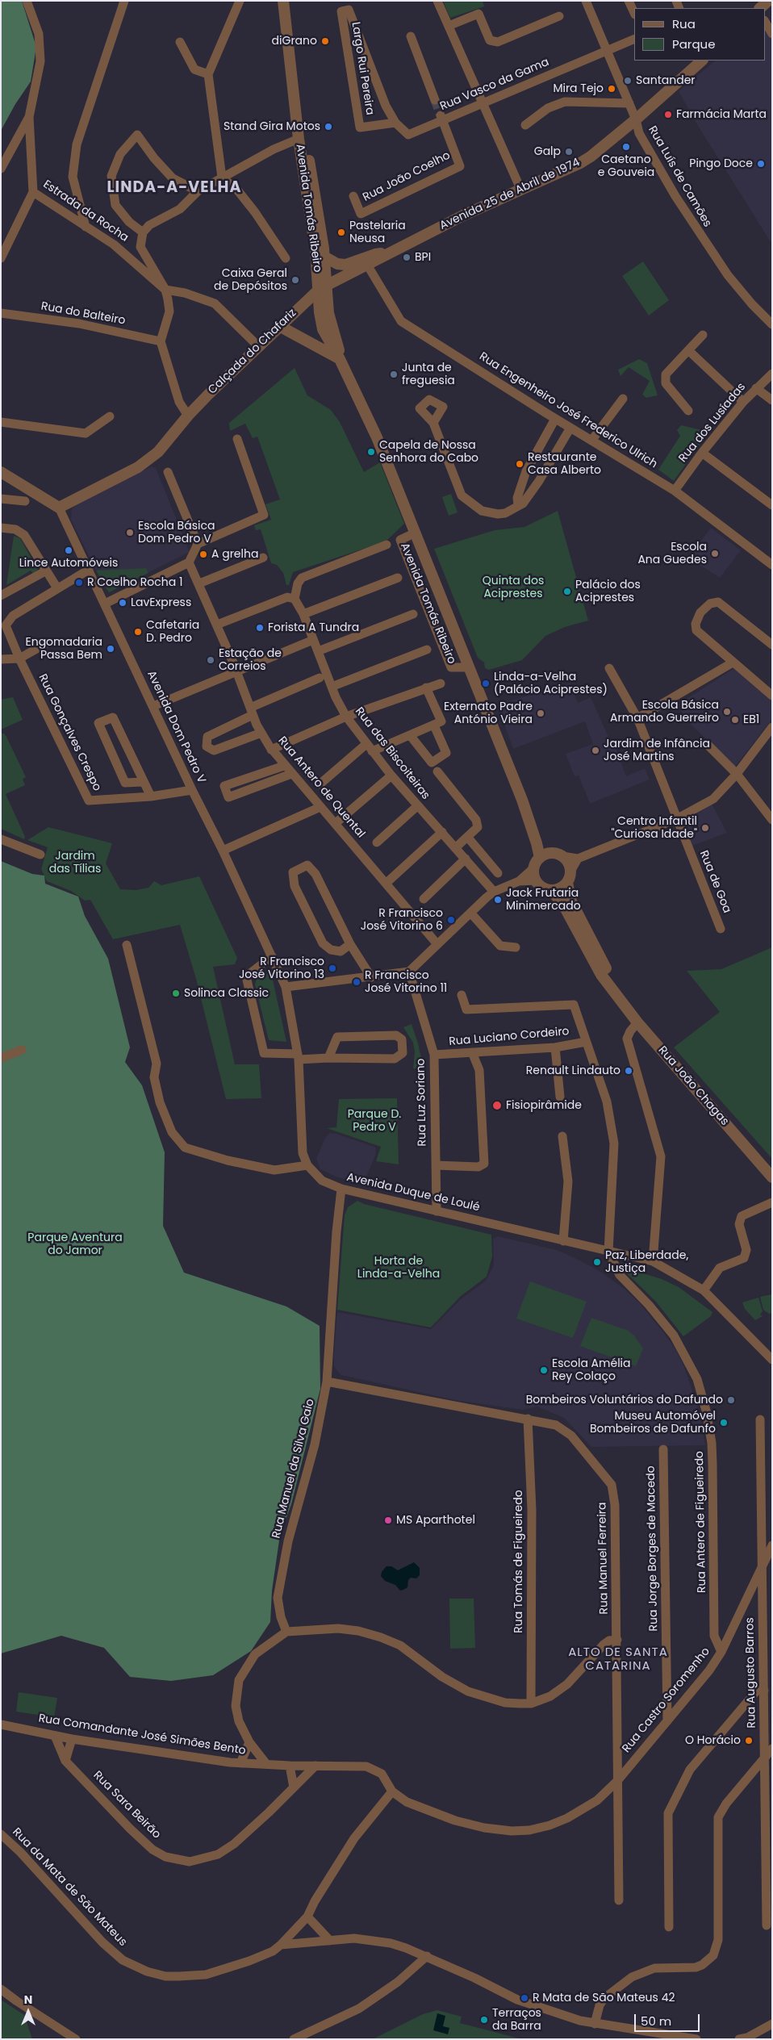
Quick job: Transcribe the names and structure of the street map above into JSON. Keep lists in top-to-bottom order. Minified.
{"streets":{"street":["Largo Rui Pereira","Rua Vasco da Gama","Rua João Coelho","Rua Luís de Camões","Avenida 25 de Abril de 1974","Avenida Tomás Ribeiro","Estrada da Rocha","Rua do Balteiro","Calçada do Chafariz","Rua Engenheiro José Frederico Ulrich","Rua dos Lusíadas","Avenida Dom Pedro V","Rua Gonçalves Crespo","Rua das Biscoiteiras","Rua Antero de Quental","Rua de Goa","Rua Luciano Cordeiro","Rua João Chagas","Rua Luz Soriano","Avenida Duque de Loulé","Rua Manuel da Silva Gaio","Rua Antero de Figueiredo","Rua Jorge Borges de Macedo","Rua Manuel Ferreira","Rua Tomás de Figueiredo","Rua Augusto Barros","Rua Castro Soromenho","Rua Comandante José Simões Bento","Rua Sara Beirão","Rua da Mata de São Mateus"]},"crossings":[["Largo Rui Pereira","Rua Vasco da Gama"],["Rua Vasco da Gama","Rua João Coelho"],["Rua Vasco da Gama","Rua Luís de Camões"],["Rua Luís de Camões","Avenida 25 de Abril de 1974"],["Avenida 25 de Abril de 1974","Avenida Tomás Ribeiro"],["Avenida 25 de Abril de 1974","Calçada do Chafariz"],["Avenida 25 de Abril de 1974","Rua Engenheiro José Frederico Ulrich"],["Avenida Tomás Ribeiro","Calçada do Chafariz"],["Avenida Tomás Ribeiro","Rua João Chagas"],["Calçada do Chafariz","Avenida Dom Pedro V"],["Rua Engenheiro José Frederico Ulrich","Rua dos Lusíadas"],["Avenida Dom Pedro V","Rua Gonçalves Crespo"],["Avenida Dom Pedro V","Avenida Duque de Loulé"],["Rua Luciano Cordeiro","Rua Luz Soriano"],["Rua Luz Soriano","Avenida Duque de Loulé"],["Avenida Duque de Loulé","Rua Manuel da Silva Gaio"],["Avenida Duque de Loulé","Rua Antero de Figueiredo"],["Rua Manuel da Silva Gaio","Rua Manuel Ferreira"],["Rua Antero de Figueiredo","Rua Castro Soromenho"],["Rua Jorge Borges de Macedo","Rua Castro Soromenho"],["Rua Manuel Ferreira","Rua Tomás de Figueiredo"],["Rua Manuel Ferreira","Rua Castro Soromenho"],["Rua Augusto Barros","Rua Castro Soromenho"],["Rua Castro Soromenho","Rua Comandante José Simões Bento"],["Rua Comandante José Simões Bento","Rua Sara Beirão"]],"districts":["LINDA-A-VELHA","ALTO DE SANTA CATARINA"],"parks":["Quinta dos Aciprestes","Jardim das Tílias","Parque D. Pedro V","Parque Aventura do Jamor","Horta de Linda-a-Velha"],"places":["diGrano","Santander","Mira Tejo","Farmácia Marta","Stand Gira Motos","Caetano e Gouveia","Galp","Pingo Doce","Pastelaria Neusa","BPI","Caixa Geral de Depósitos","Junta de freguesia","Capela de Nossa Senhora do Cabo","Restaurante Casa Alberto","Escola Básica Dom Pedro V","Lince Automóveis","Escola Ana Guedes","A grelha","R Coelho Rocha 1","Palácio dos Aciprestes","LavExpress","Forista A Tundra","Cafetaria D. Pedro","Engomadaria Passa Bem","Estação de Correios","Linda-a-Velha (Palácio Aciprestes)","Escola Básica Armando Guerreiro","Externato Padre António Vieira","EB1","Jardim de Infância José Martins","Centro Infantil \"Curiosa Idade\"","Jack Frutaria Minimercado","R Francisco José Vitorino 6","R Francisco José Vitorino 13","R Francisco José Vitorino 11","Solinca Classic","Renault Lindauto","Fisiopirâmide","Paz, Liberdade, Justiça","Escola Amélia Rey Colaço","Bombeiros Voluntários do Dafundo","Museu Automóvel Bombeiros de Dafunfo","MS Aparthotel","O Horácio","R Mata de São Mateus 42","Terraços da Barra"],"legend":["Rua","Parque"],"scale_bar":"50 m","north":"top"}
